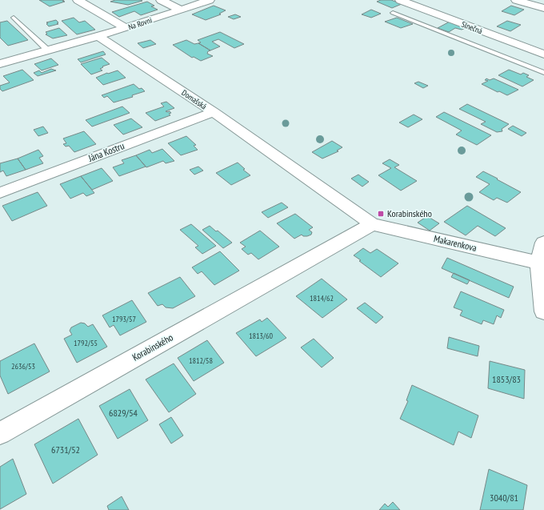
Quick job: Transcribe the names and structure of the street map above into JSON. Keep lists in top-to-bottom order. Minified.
{"streets":{"street":["Na Rovni","Slnečná","Domašská","Jána Kostru","Makarenkova","Korabinského"]},"crossings":[["Na Rovni","Domašská"],["Domašská","Jána Kostru"],["Domašská","Makarenkova"],["Domašská","Korabinského"],["Makarenkova","Korabinského"]],"places":{"transit":["Korabinského"]},"house_numbers":["1814/62","1793/57","1813/60","1792/55","1812/58","2636/53","1853/83","6829/54","6731/52","3040/81"]}
